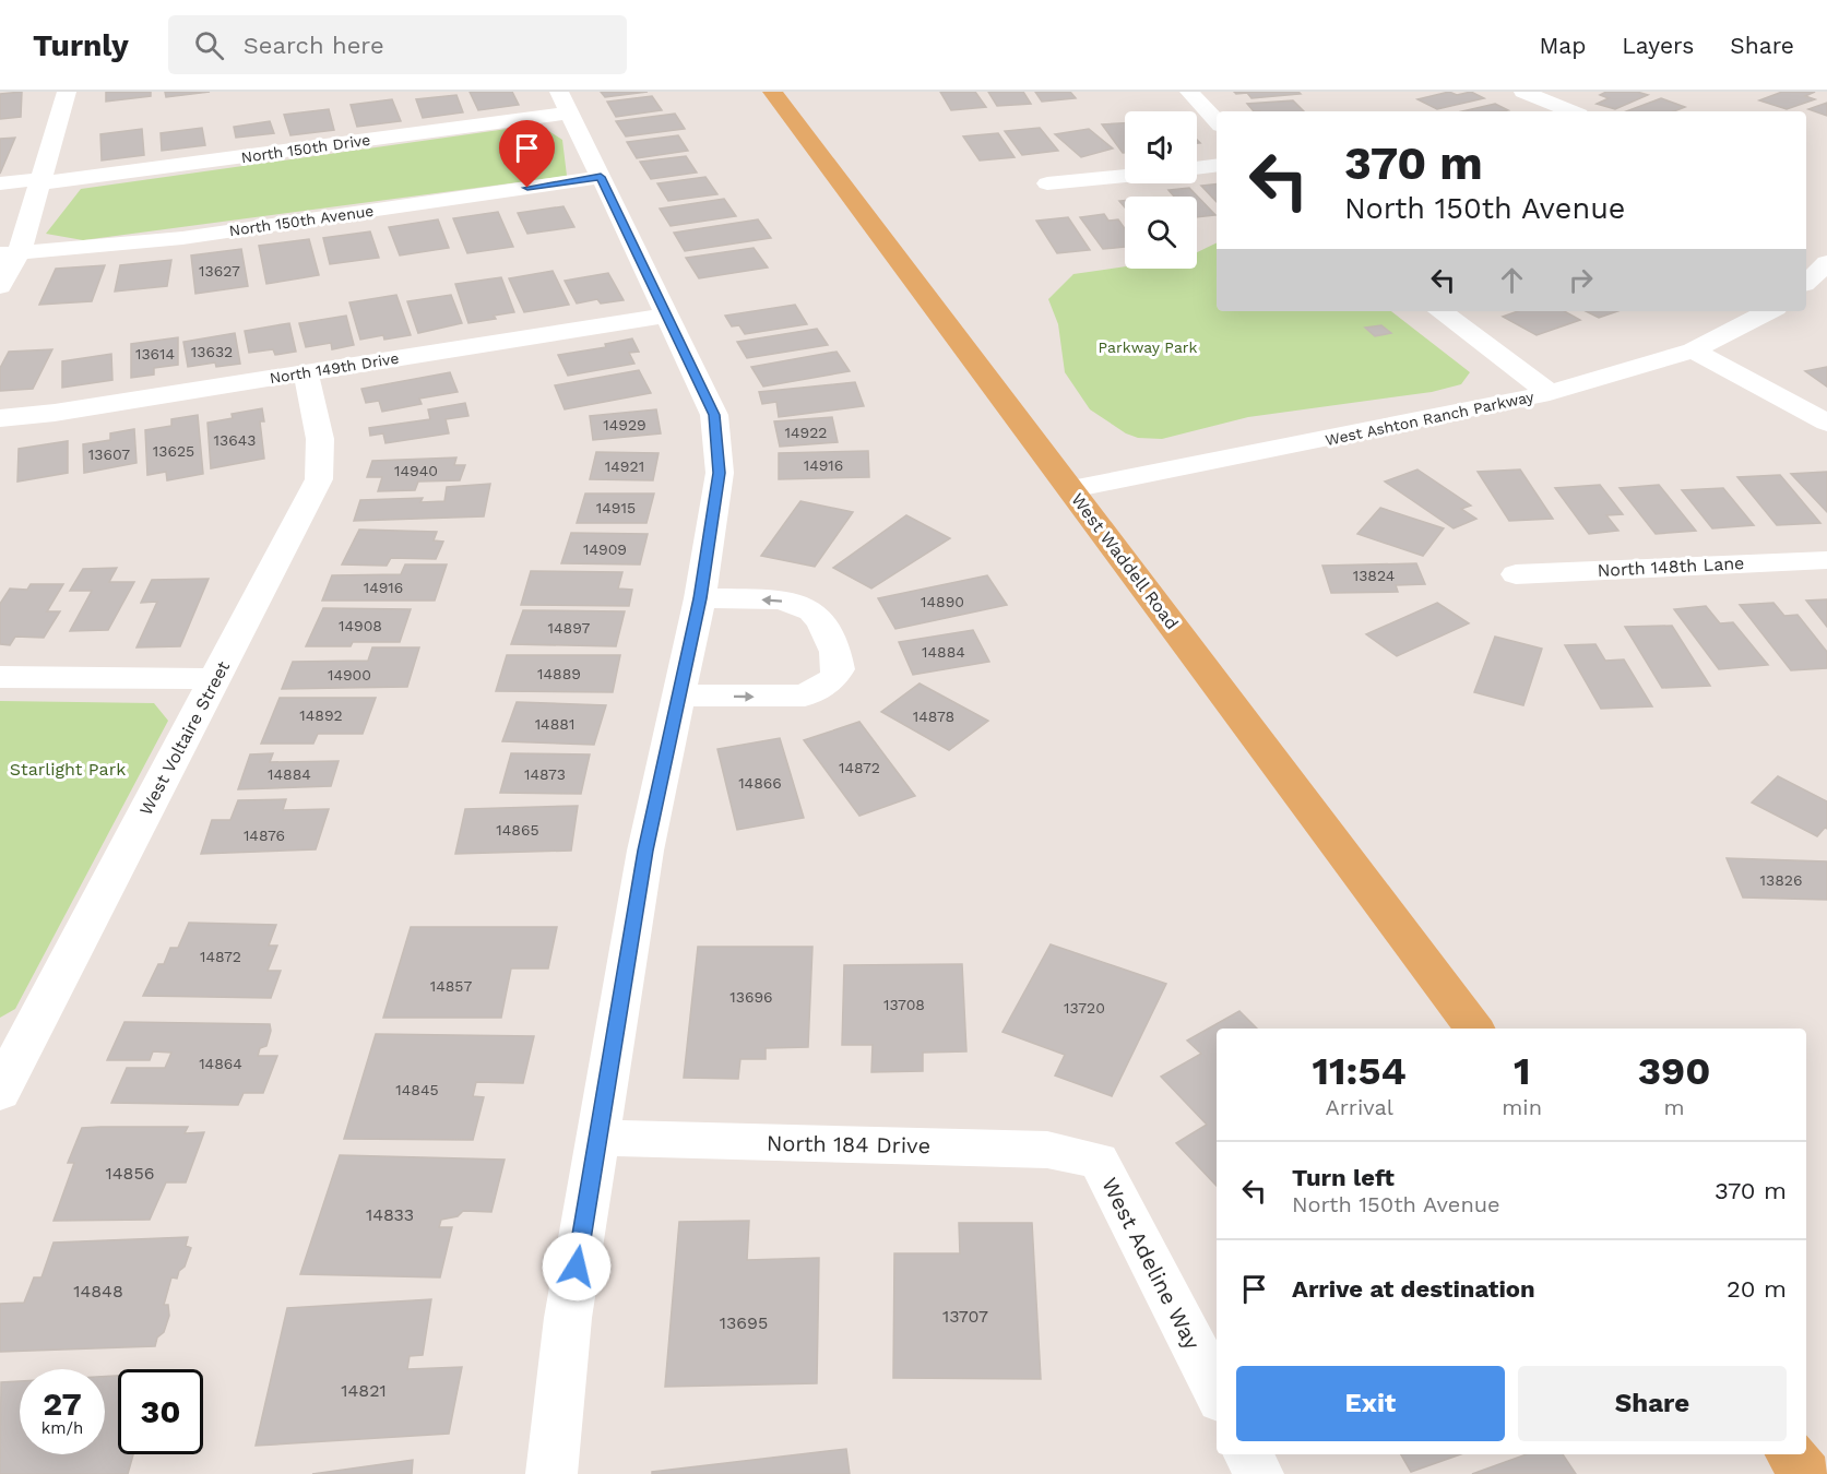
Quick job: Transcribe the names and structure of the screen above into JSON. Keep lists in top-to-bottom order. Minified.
{"streets":{"main road":["West Waddell Road"],"street":["North 150th Drive","North 150th Avenue","North 149th Drive","West Ashton Ranch Parkway","North 148th Lane","West Voltaire Street","North 184 Drive","West Adeline Way"]},"crossings":[["North 149th Drive","West Voltaire Street"],["West Ashton Ranch Parkway","West Waddell Road"],["North 184 Drive","West Adeline Way"]],"parks":["Parkway Park","Starlight Park"],"house_numbers":["13627","13632","13614","14929","14922","13643","13625","13607","14916","14921","14940","14915","14909","13824","14916","14890","14908","14897","14884","14889","14900","14892","14878","14881","14872","14884","14873","14866","14865","14876","13826","14872","14857","13696","13708","13720","14864","14845","14856","14833","14848","13707","13695","14821"],"page":{"header":"Turnly","search":"Search here","nav":["Map","Layers","Share"],"turn":["370 m","North 150th Avenue"],"eta":["11:54","Arrival","1","min","390","m"],"list":[{"name":"Turn left","note":"North 150th Avenue","value":"370 m"},{"name":"Arrive at destination","value":"20 m"}],"buttons":["Exit","Share"],"speed":"27 km/h","limit":"30"}}
